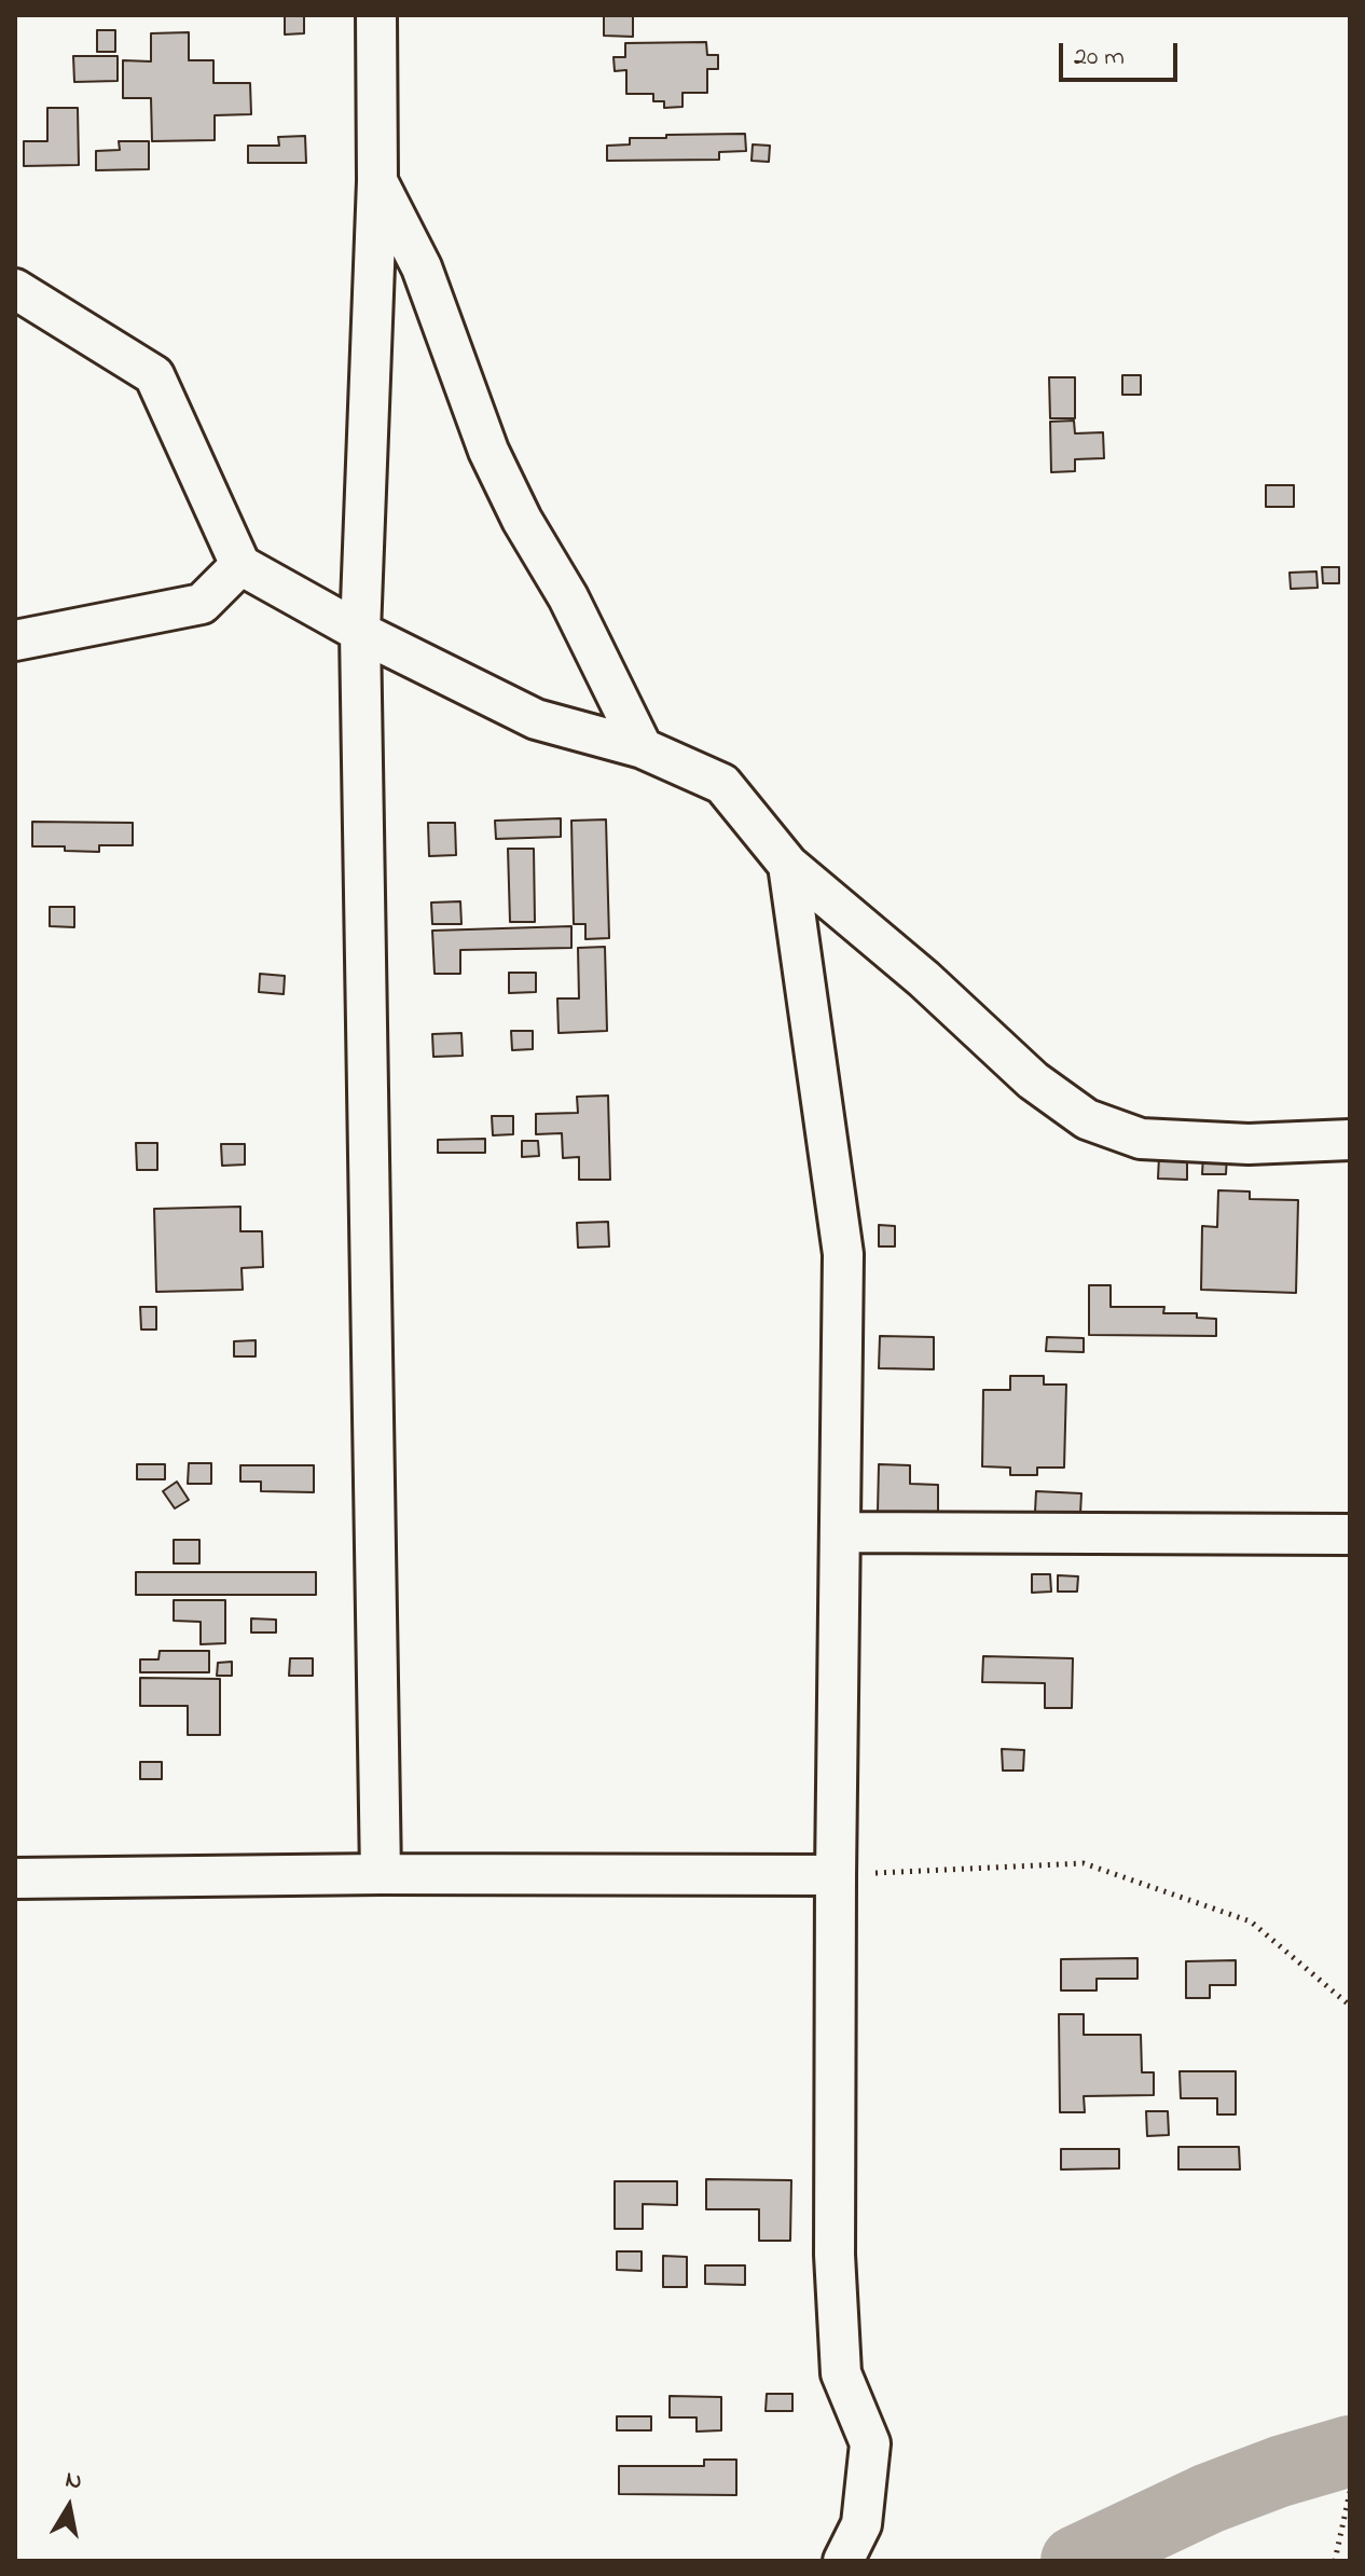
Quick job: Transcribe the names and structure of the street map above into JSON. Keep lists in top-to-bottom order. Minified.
{"scale_bar":"20 m","north":"top"}
